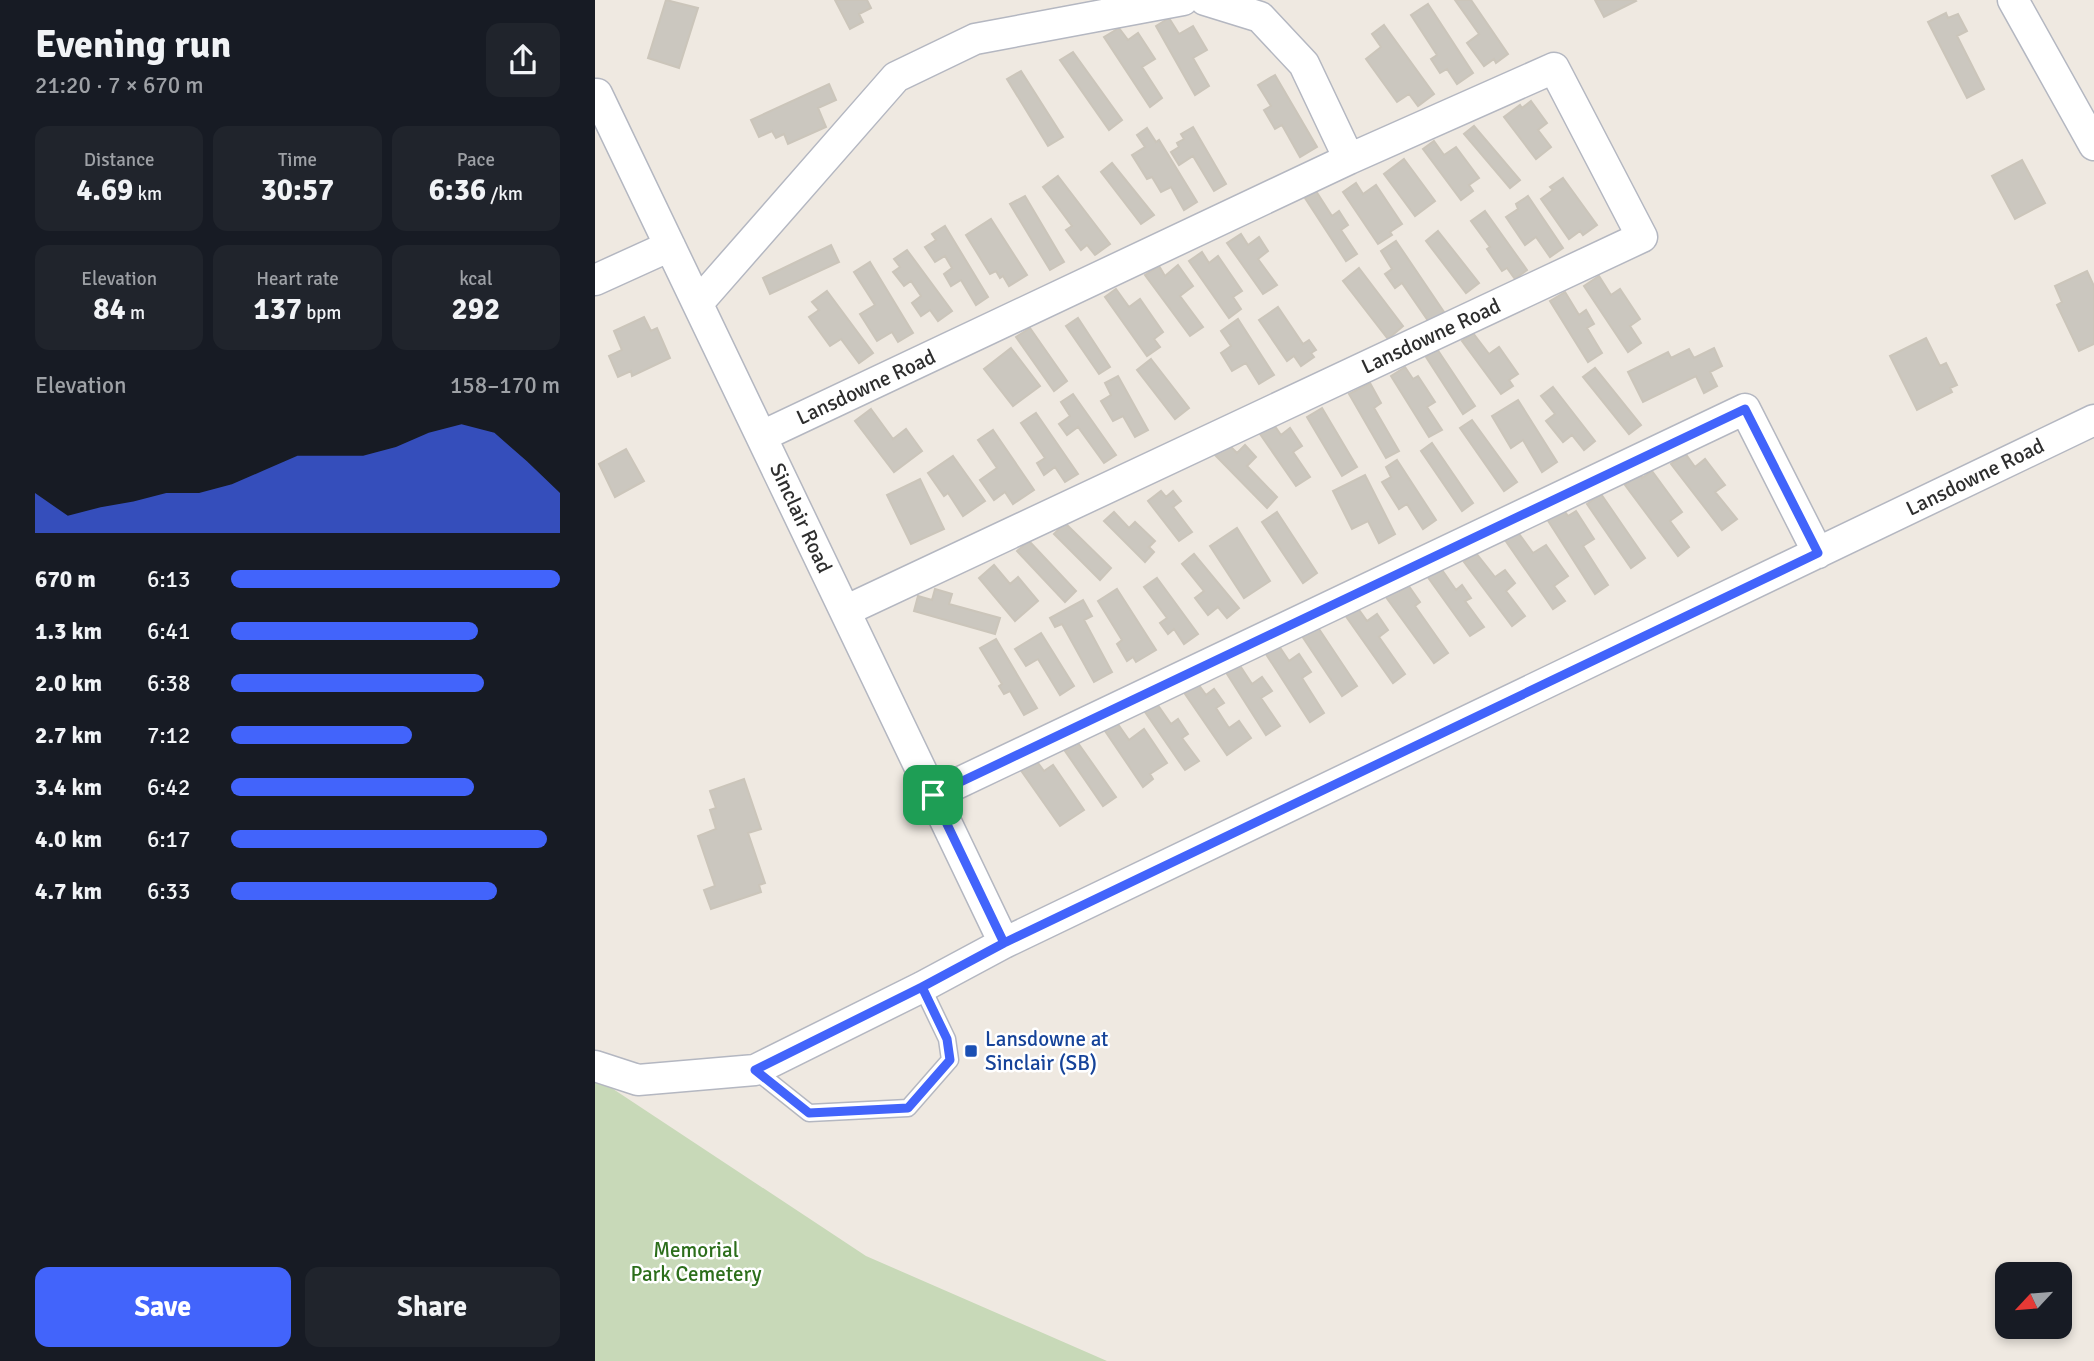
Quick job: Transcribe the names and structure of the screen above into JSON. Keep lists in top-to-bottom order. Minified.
{"streets":{"street":["Lansdowne Road","Sinclair Road"]},"crossings":[["Lansdowne Road","Sinclair Road"]],"parks":["Memorial Park Cemetery"],"places":{"transit":["Lansdowne at Sinclair (SB)"]},"north":"bottom left","page":{"heading":["Evening run","21:20 · 7 × 670 m"],"stats":[["Distance","4.69 km"],["Time","30:57"],["Pace","6:36 /km"],["Elevation","84 m"],["Heart rate","137 bpm"],["kcal","292"]],"chart":["Elevation","158–170 m"],"list":[{"name":"670 m","note":"6:13"},{"name":"1.3 km","note":"6:41"},{"name":"2.0 km","note":"6:38"},{"name":"2.7 km","note":"7:12"},{"name":"3.4 km","note":"6:42"},{"name":"4.0 km","note":"6:17"},{"name":"4.7 km","note":"6:33"}],"buttons":["Save","Share"]}}
